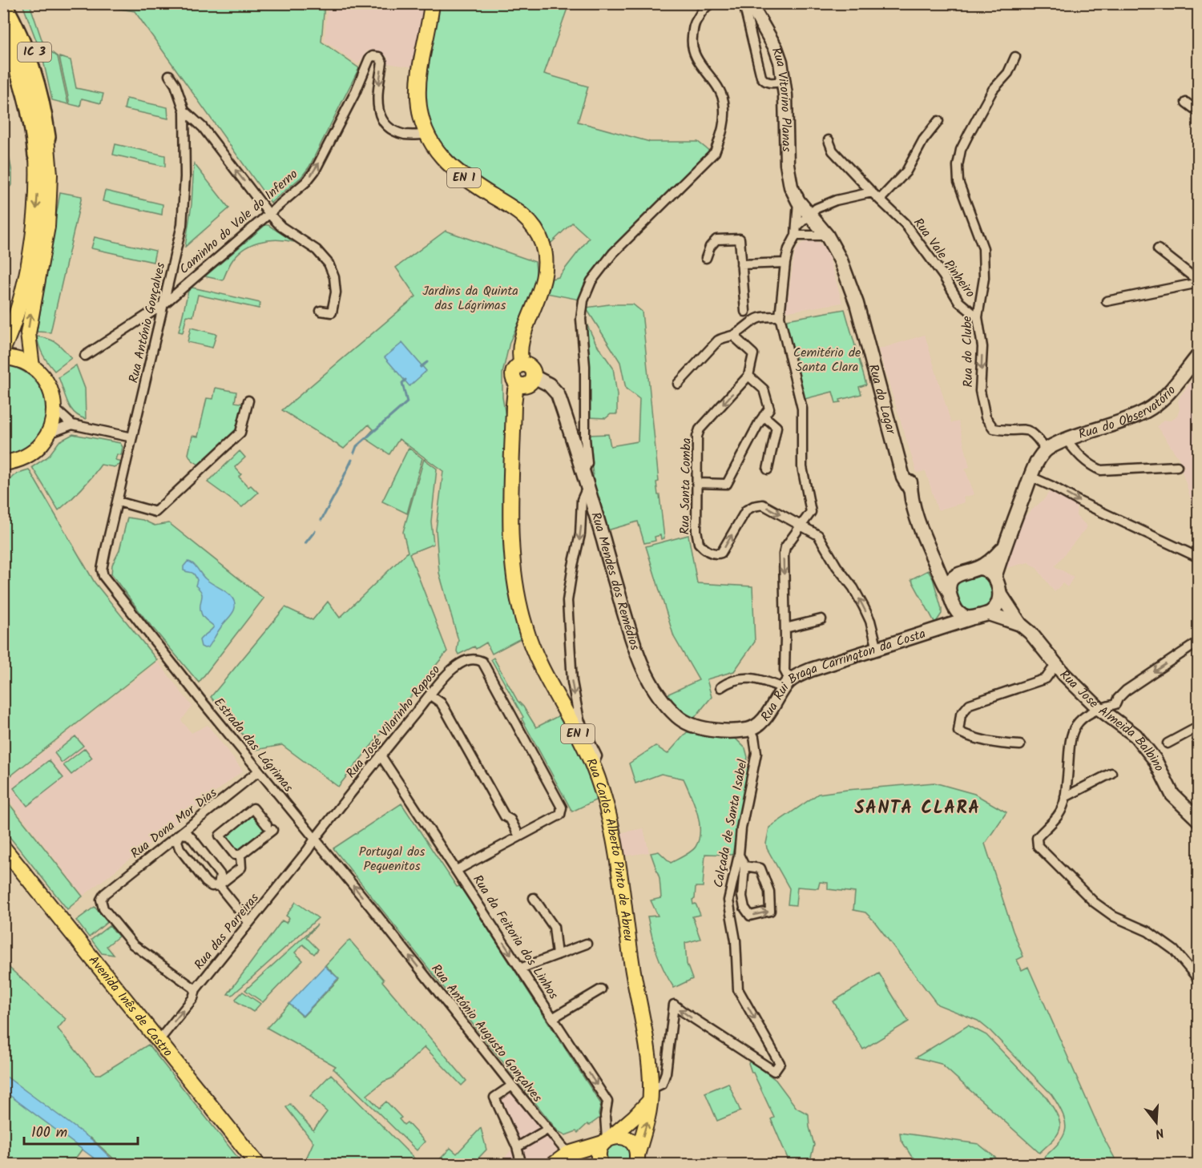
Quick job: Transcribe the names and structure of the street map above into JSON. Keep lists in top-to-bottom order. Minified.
{"streets":{"highway":["IC 3"],"main road":["EN 1","Rua Carlos Alberto Pinto de Abreu","Avenida Inês de Castro"],"street":["Rua Vitorino Planas","Caminho do Vale do Inferno","Rua Vale Pinheiro","Rua António Gonçalves","Rua do Clube","Rua do Observatório","Rua do Lagar","Rua Santa Comba","Rua Mendes dos Remédios","Rua Rui Braga Carrington da Costa","Rua José Vilarinho Raposo","Rua José Almeida Balbino","Estrada das Lágrimas","Rua Dona Mor Dias","Calçada de Santa Isabel","Rua das Parreiras","Rua da Feitoria dos Linhos","Rua António Augusto Gonçalves"]},"crossings":[["Rua Vitorino Planas","Rua do Lagar"],["Rua Vitorino Planas","Rua Santa Comba"],["Rua Vitorino Planas","Rua Rui Braga Carrington da Costa"],["EN 1","Caminho do Vale do Inferno"],["EN 1","Rua Mendes dos Remédios"],["EN 1","Calçada de Santa Isabel"],["EN 1","Rua Carlos Alberto Pinto de Abreu"],["EN 1","Rua da Feitoria dos Linhos"],["Caminho do Vale do Inferno","Rua António Gonçalves"],["Rua Vale Pinheiro","Rua do Clube"],["Rua António Gonçalves","Estrada das Lágrimas"],["Rua do Clube","Rua do Observatório"],["Rua do Lagar","Rua Rui Braga Carrington da Costa"],["Rua do Lagar","Rua José Almeida Balbino"],["Rua Mendes dos Remédios","Rua Rui Braga Carrington da Costa"],["Rua Mendes dos Remédios","Calçada de Santa Isabel"],["Rua Mendes dos Remédios","Rua Carlos Alberto Pinto de Abreu"],["Rua Rui Braga Carrington da Costa","Rua José Almeida Balbino"],["Rua Rui Braga Carrington da Costa","Calçada de Santa Isabel"],["Rua José Vilarinho Raposo","Estrada das Lágrimas"],["Rua José Vilarinho Raposo","Rua das Parreiras"],["Rua José Vilarinho Raposo","Rua da Feitoria dos Linhos"],["Estrada das Lágrimas","Rua Dona Mor Dias"],["Estrada das Lágrimas","Rua das Parreiras"],["Estrada das Lágrimas","Rua António Augusto Gonçalves"],["Rua Dona Mor Dias","Rua das Parreiras"],["Calçada de Santa Isabel","Rua Carlos Alberto Pinto de Abreu"],["Rua das Parreiras","Avenida Inês de Castro"]],"one_way":["Rua da Feitoria dos Linhos","Rua António Augusto Gonçalves"],"districts":["SANTA CLARA"],"parks":["Jardins da Quinta das Lágrimas","Cemitério de Santa Clara","Portugal dos Pequenitos"],"scale_bar":"100 m","north":"bottom"}
